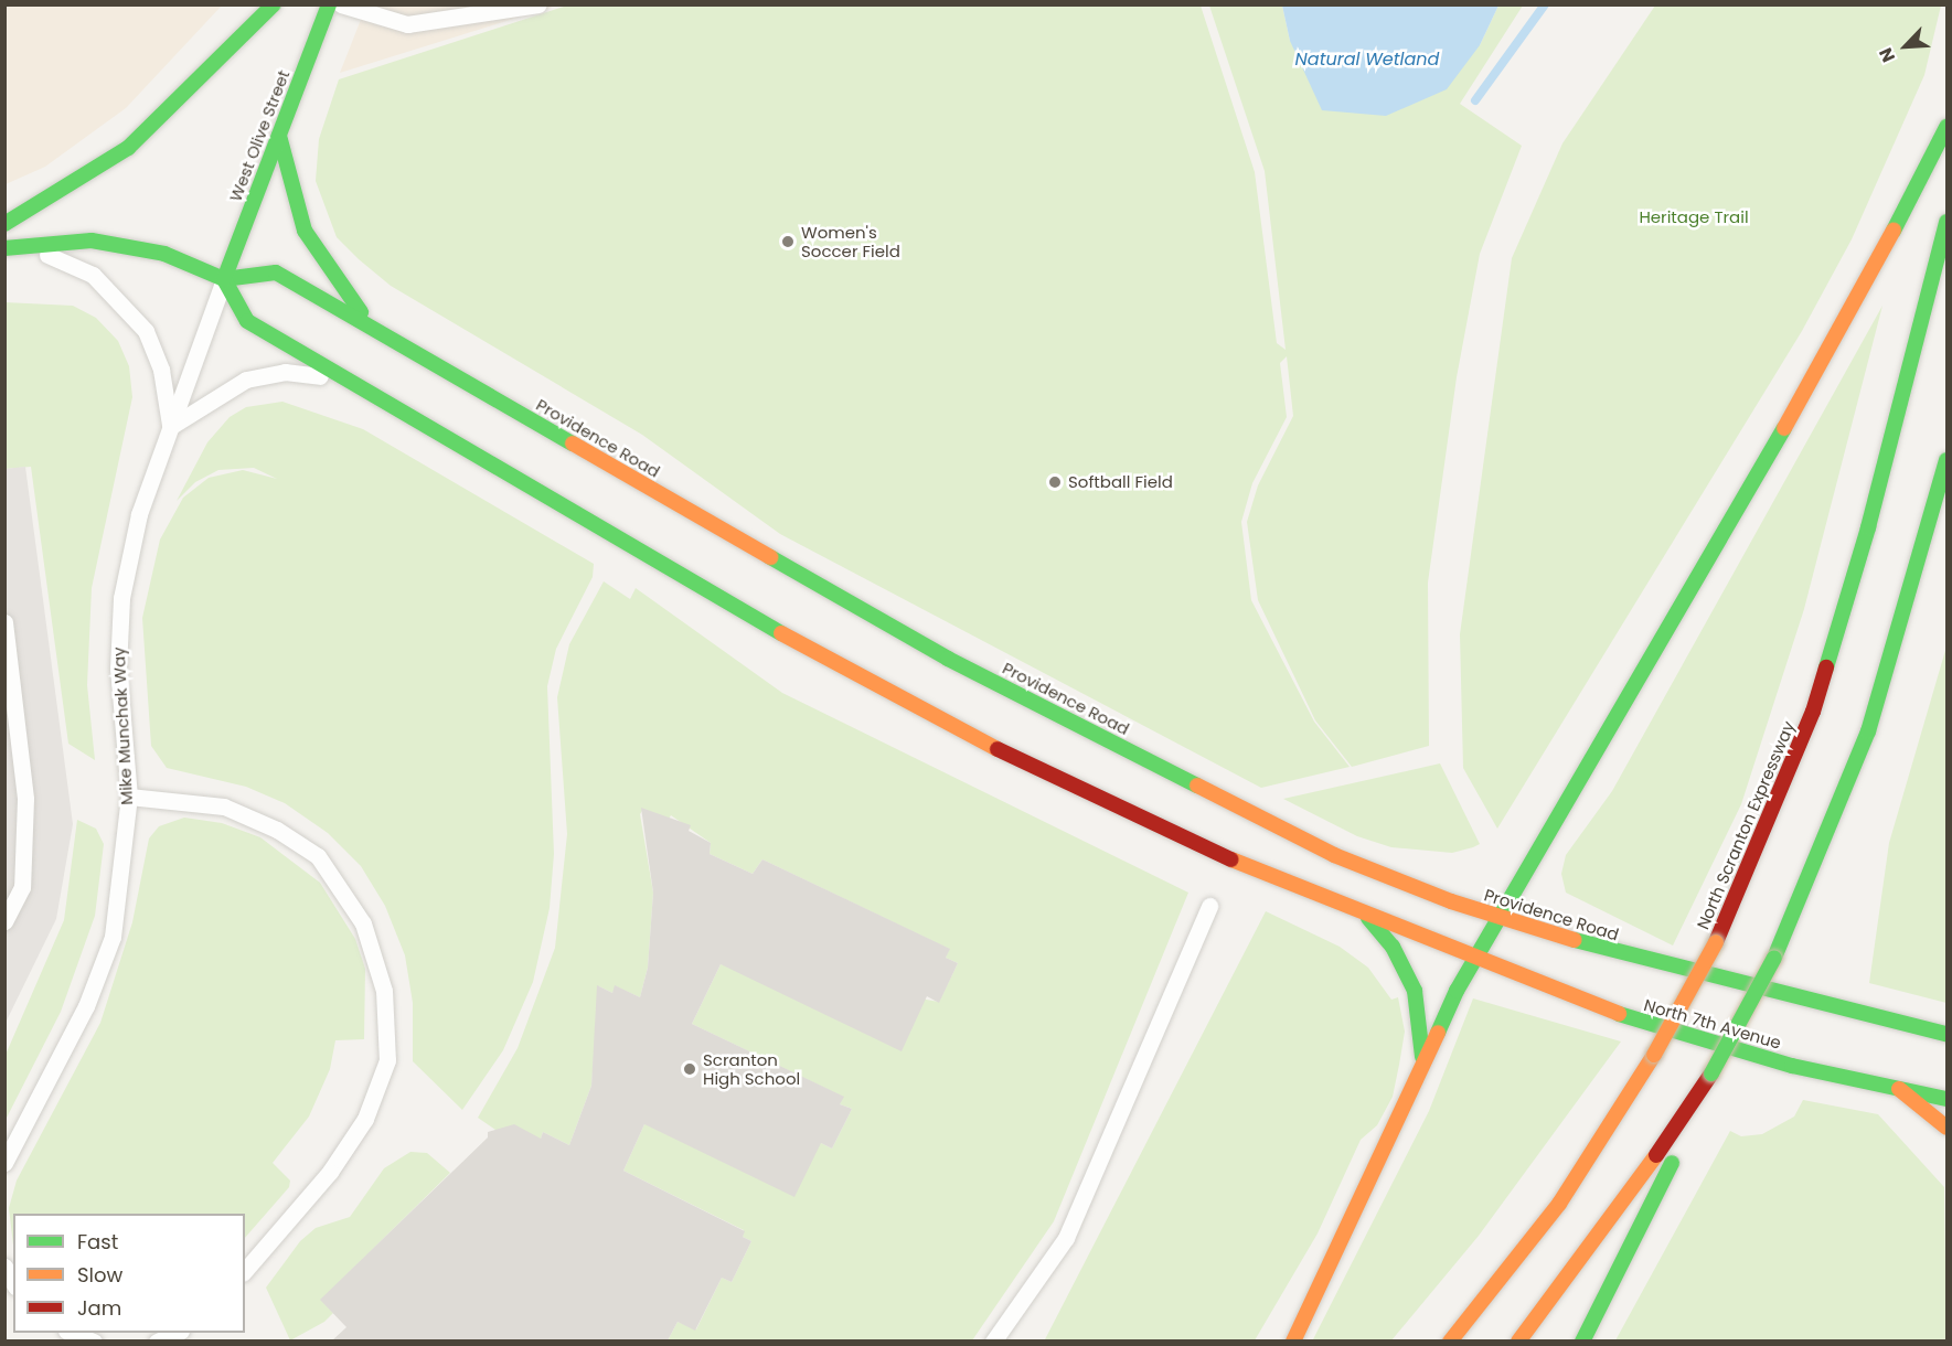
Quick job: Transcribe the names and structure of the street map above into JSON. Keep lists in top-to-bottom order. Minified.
{"streets":{"main road":["West Olive Street","Providence Road","North Scranton Expressway","North 7th Avenue"],"lane":["Mike Munchak Way"]},"crossings":[["West Olive Street","Providence Road"],["West Olive Street","Mike Munchak Way"],["Providence Road","Mike Munchak Way"]],"water":["Natural Wetland"],"parks":["Heritage Trail"],"places":["Women's Soccer Field","Softball Field","Scranton High School"],"legend":["Fast","Slow","Jam"],"north":"bottom left"}
